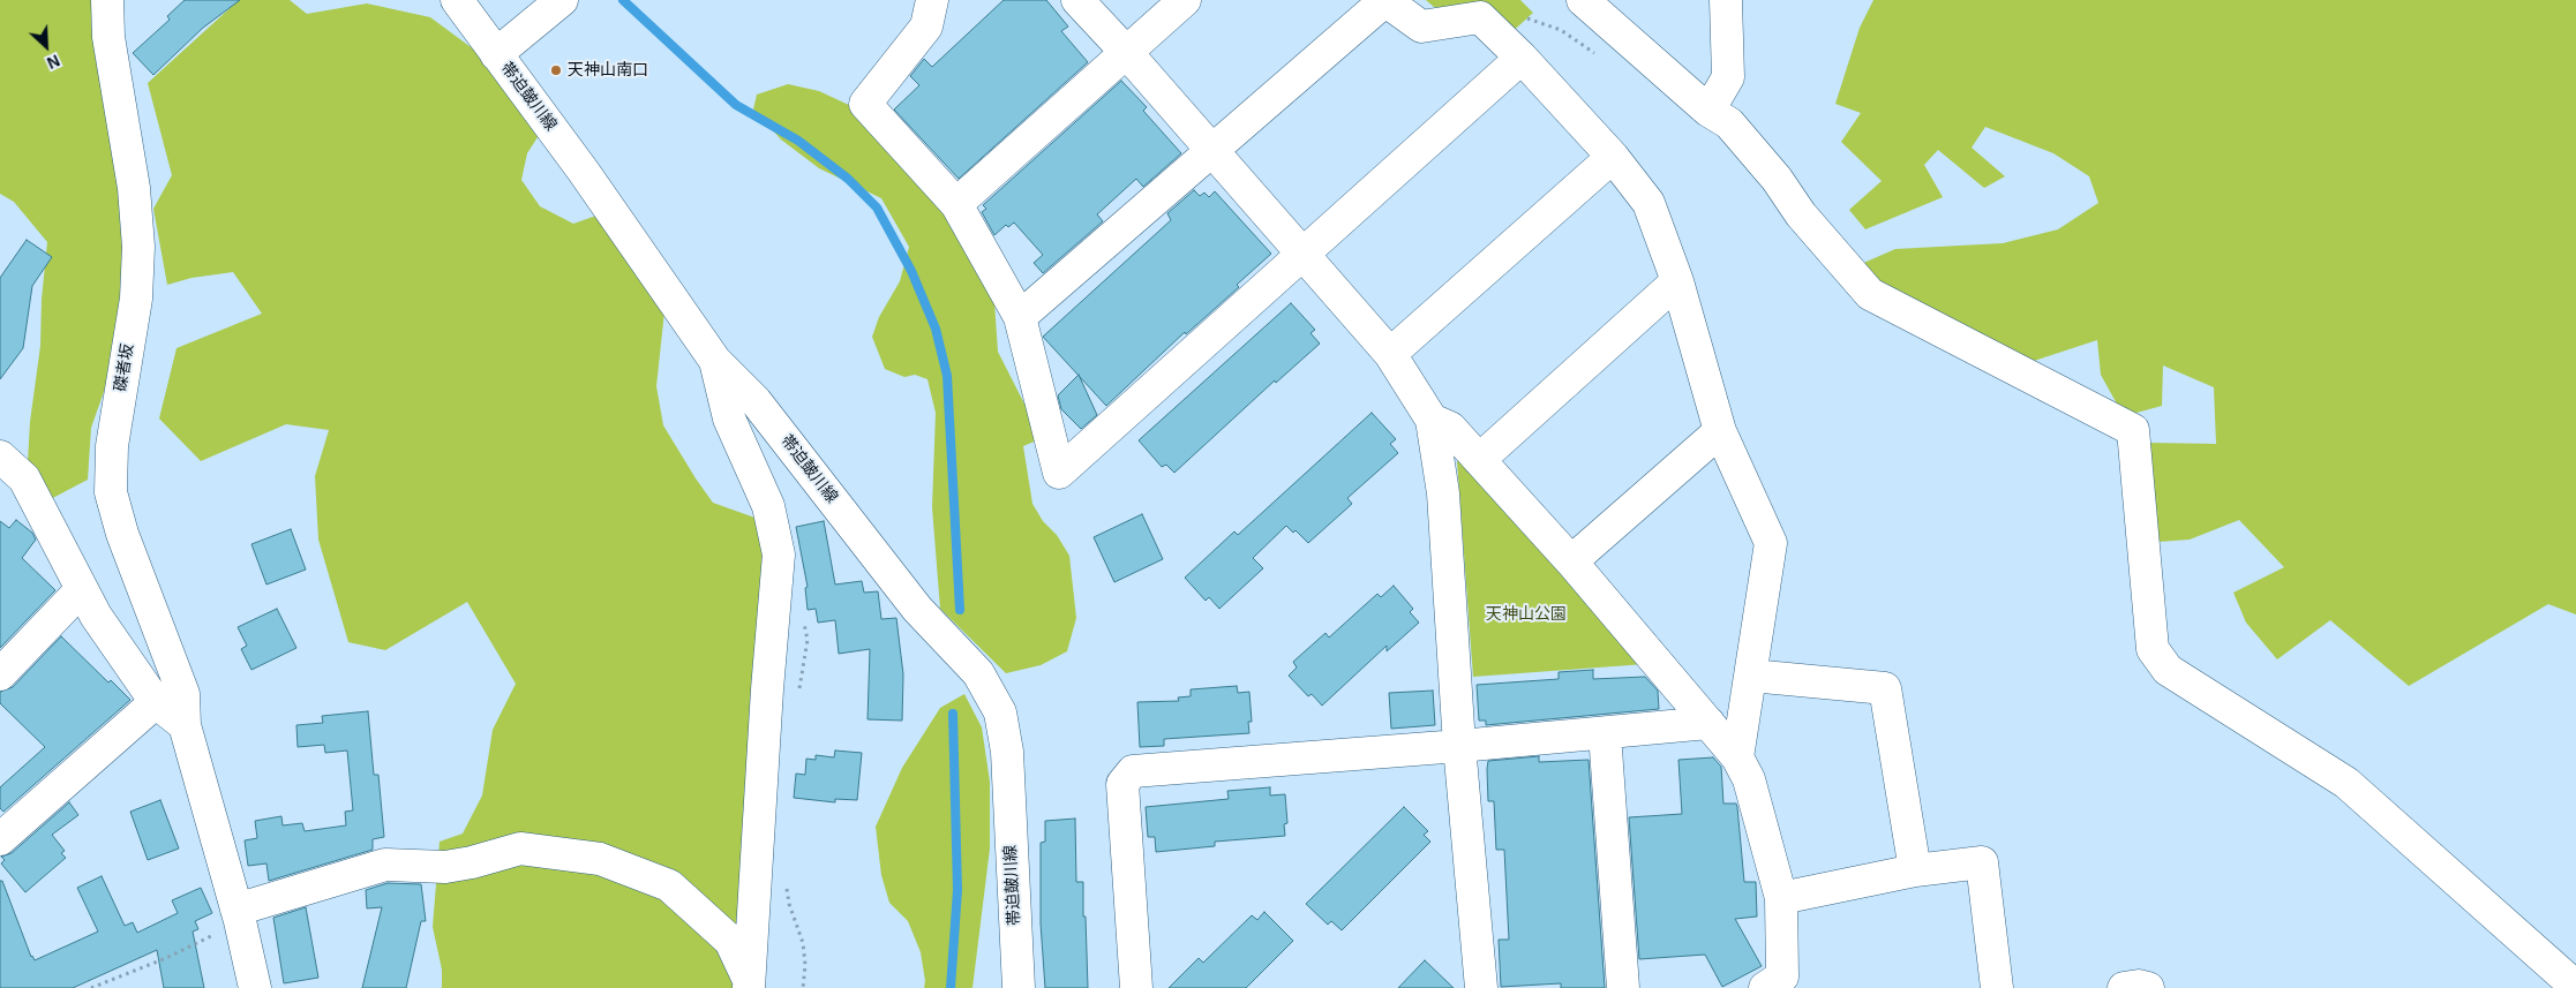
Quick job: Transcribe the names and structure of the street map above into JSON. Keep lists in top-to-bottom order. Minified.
{"streets":{"street":["帯迫皷川線","磔者坂"]},"parks":["天神山公園"],"places":["天神山南口"],"north":"bottom right"}
